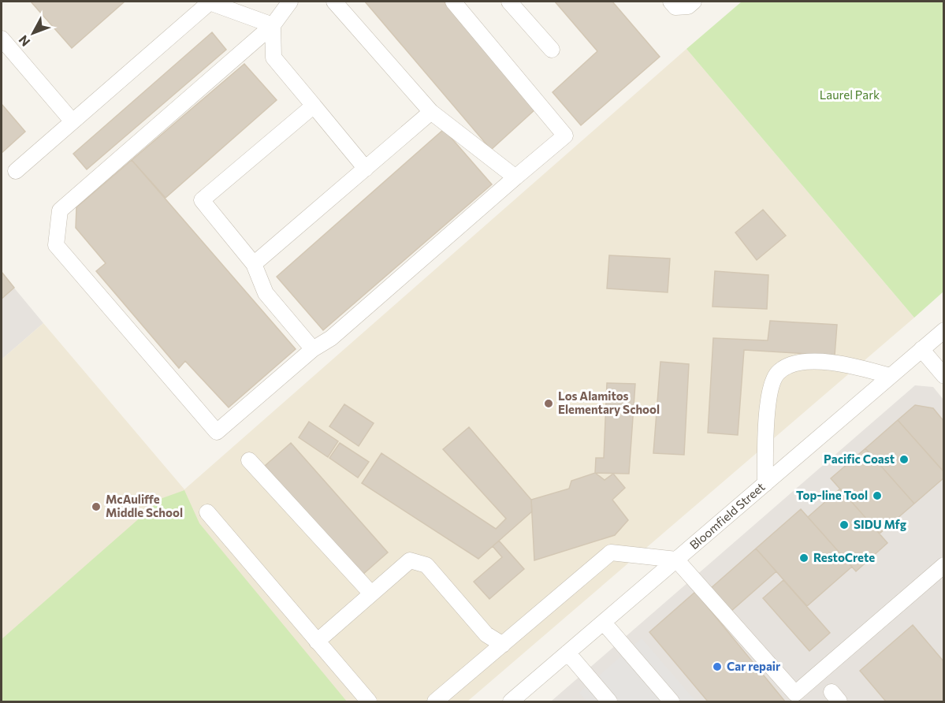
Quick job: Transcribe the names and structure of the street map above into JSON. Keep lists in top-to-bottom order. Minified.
{"streets":{"street":["Bloomfield Street"]},"parks":["Laurel Park"],"places":["Los Alamitos Elementary School","Pacific Coast","Top-line Tool","McAuliffe Middle School","SIDU Mfg","RestoCrete","Car repair"],"north":"bottom left"}
